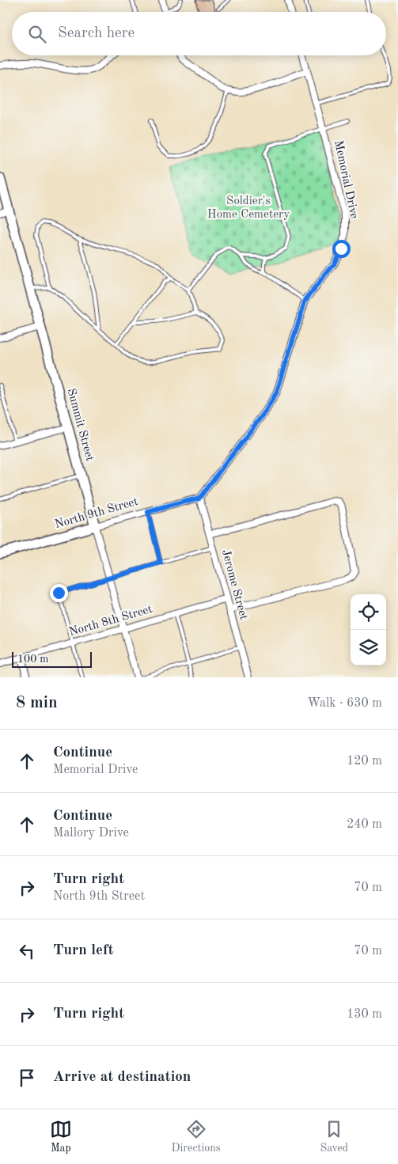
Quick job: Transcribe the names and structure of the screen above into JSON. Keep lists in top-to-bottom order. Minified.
{"streets":{"street":["Memorial Drive","Summit Street","North 9th Street","Jerome Street","North 8th Street"]},"crossings":[["Memorial Drive","North 9th Street"],["Memorial Drive","Jerome Street"],["Summit Street","North 9th Street"],["Summit Street","North 8th Street"],["North 9th Street","Jerome Street"],["Jerome Street","North 8th Street"]],"parks":["Soldier's Home Cemetery"],"scale_bar":"100 m","page":{"search":"Search here","scale":"100 m","heading":["8 min","Walk · 630 m"],"list":[["Continue","Memorial Drive","120 m"],["Continue","Mallory Drive","240 m"],["Turn right","North 9th Street","70 m"],["Turn left","70 m"],["Turn right","130 m"],"Arrive at destination"],"nav":["Map","Directions","Saved"]}}
